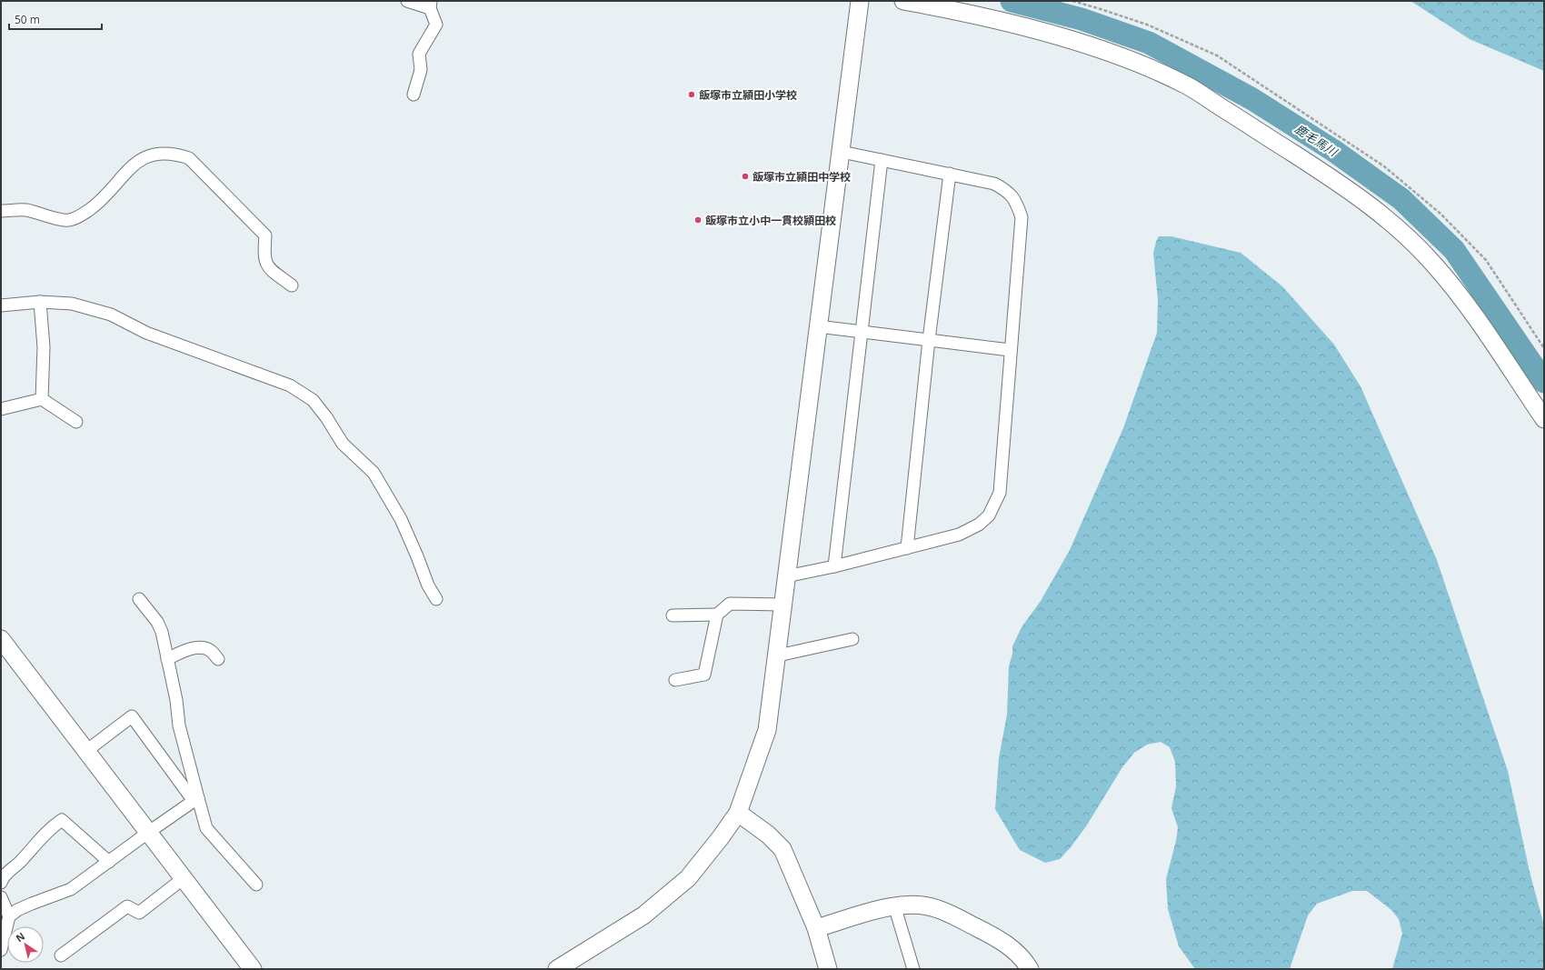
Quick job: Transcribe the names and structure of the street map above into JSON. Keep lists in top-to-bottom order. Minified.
{"water":["鹿毛馬川"],"places":["飯塚市立頴田小学校","飯塚市立頴田中学校","飯塚市立小中一貫校頴田校"],"scale_bar":"50 m","north":"top left"}
